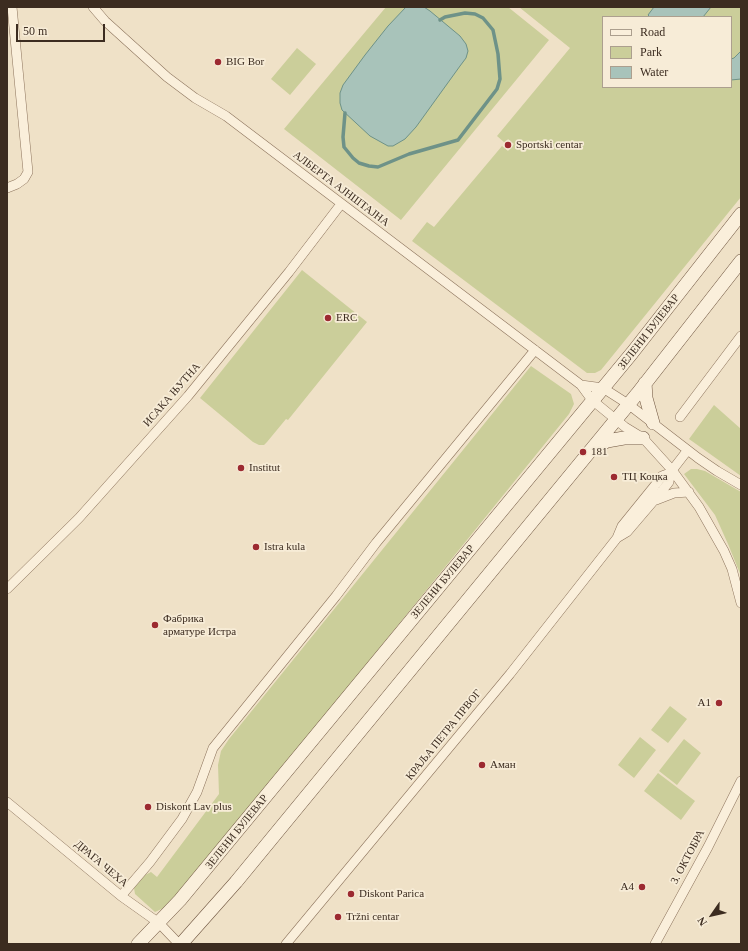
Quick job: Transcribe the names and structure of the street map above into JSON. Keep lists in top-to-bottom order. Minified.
{"streets":{"street":["АЛБЕРТА АЈНШТАЈНА","ЗЕЛЕНИ БУЛЕВАР","ИСАКА ЊУТНА","КРАЉА ПЕТРА ПРВОГ","3. ОКТОБРА","ДРАГА ЧЕХА"]},"crossings":[["АЛБЕРТА АЈНШТАЈНА","ИСАКА ЊУТНА"],["ЗЕЛЕНИ БУЛЕВАР","ДРАГА ЧЕХА"]],"places":["BIG Bor","Sportski centar","ERC","181","Institut","ТЦ Коцка","Istra kula","Фабрика арматуре Истра","A1","Аман","Diskont Lav plus","A4","Diskont Parica","Tržni centar"],"legend":["Road","Park","Water"],"scale_bar":"50 m","north":"bottom left"}
